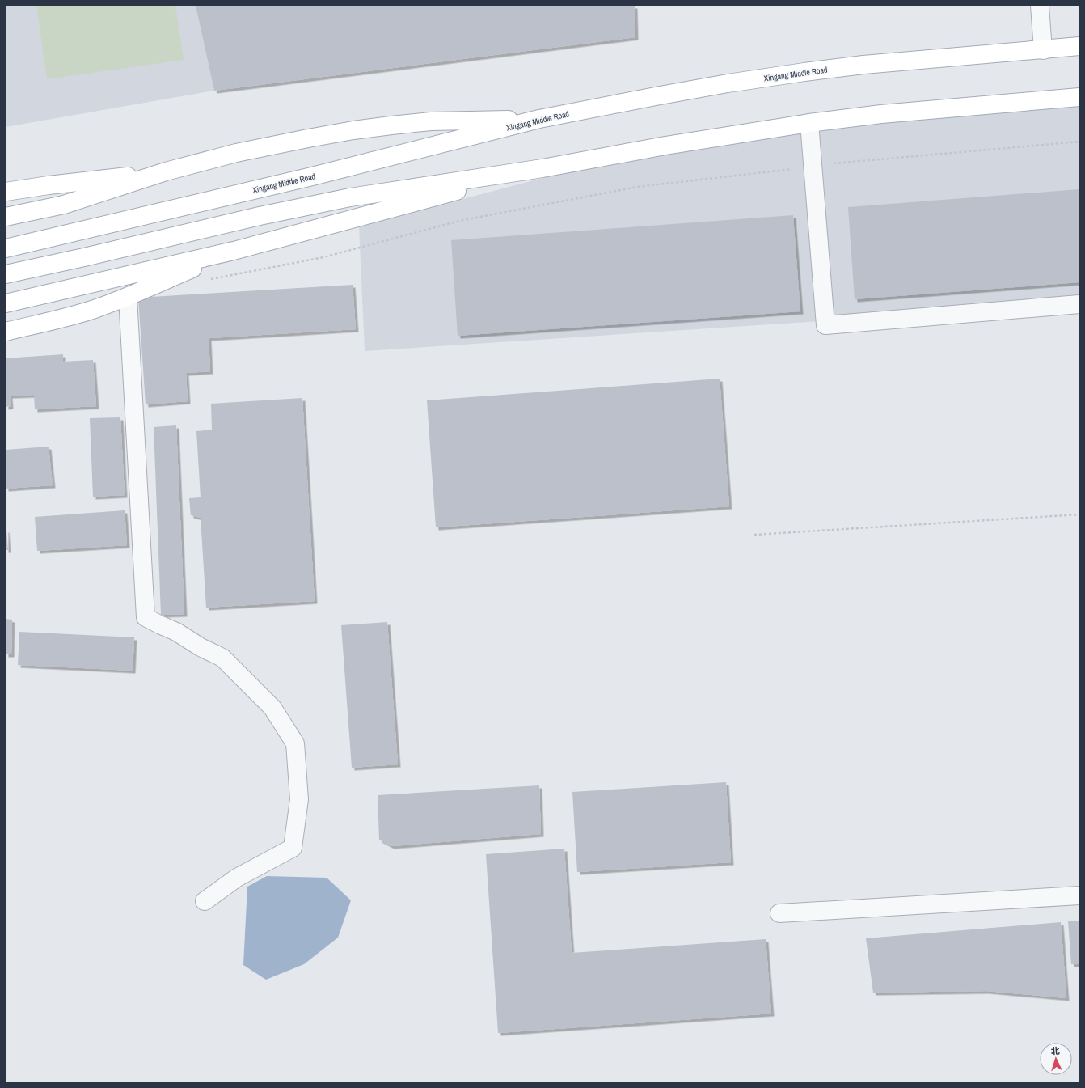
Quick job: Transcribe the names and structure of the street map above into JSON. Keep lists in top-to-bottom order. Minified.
{"streets":{"main road":["Xingang Middle Road"]},"north":"top"}
